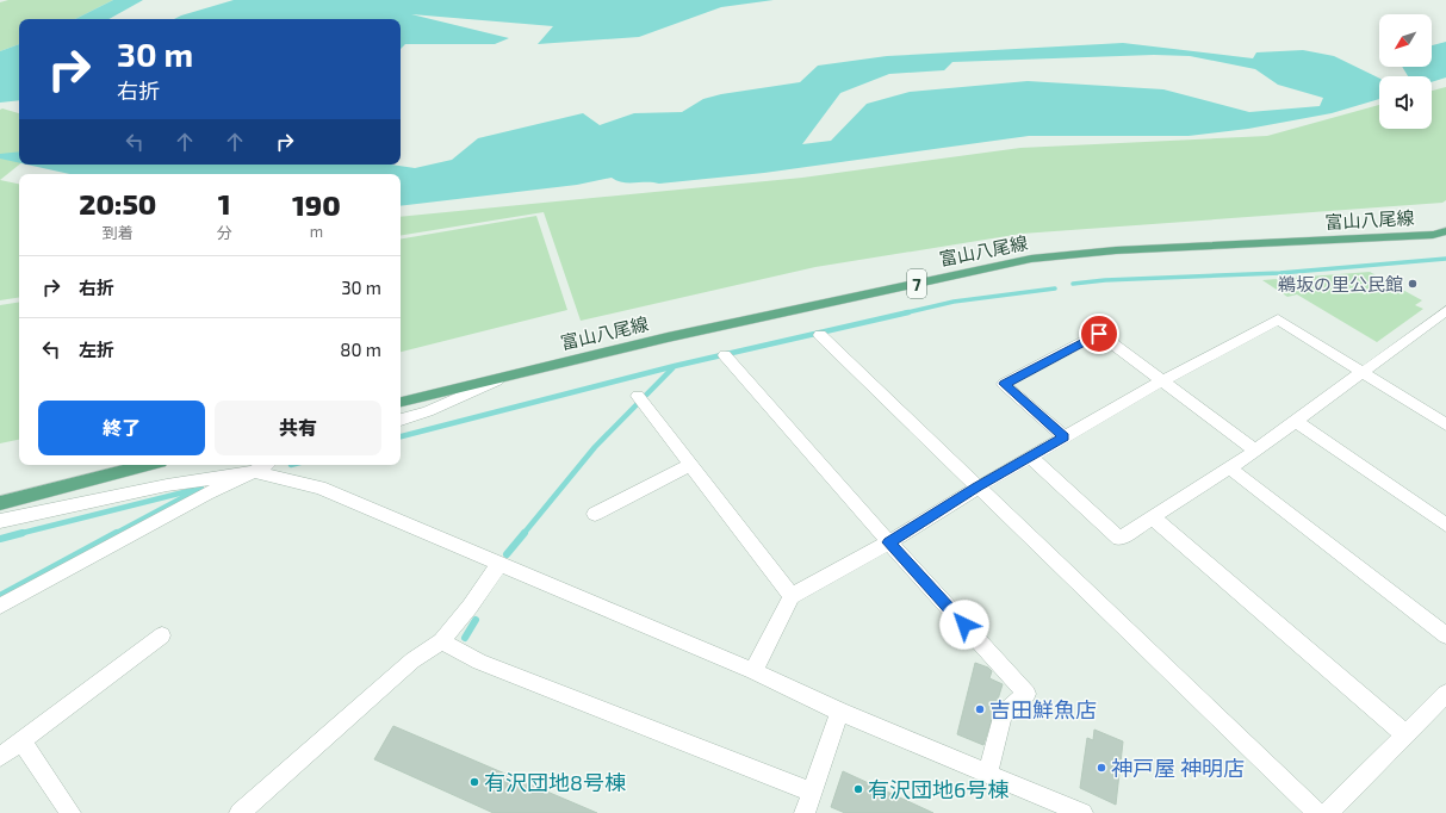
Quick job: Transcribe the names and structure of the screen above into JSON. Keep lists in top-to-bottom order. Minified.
{"streets":{"main road":["富山八尾線","7"]},"places":["鵜坂の里公民館","吉田鮮魚店","神戸屋 神明店","有沢団地8号棟","有沢団地6号棟"],"north":"bottom left","page":{"turn":["30 m","右折"],"eta":["20:50","到着","1","分","190","m"],"list":[{"name":"右折","value":"30 m"},{"name":"左折","value":"80 m"}],"buttons":["終了","共有"]}}
